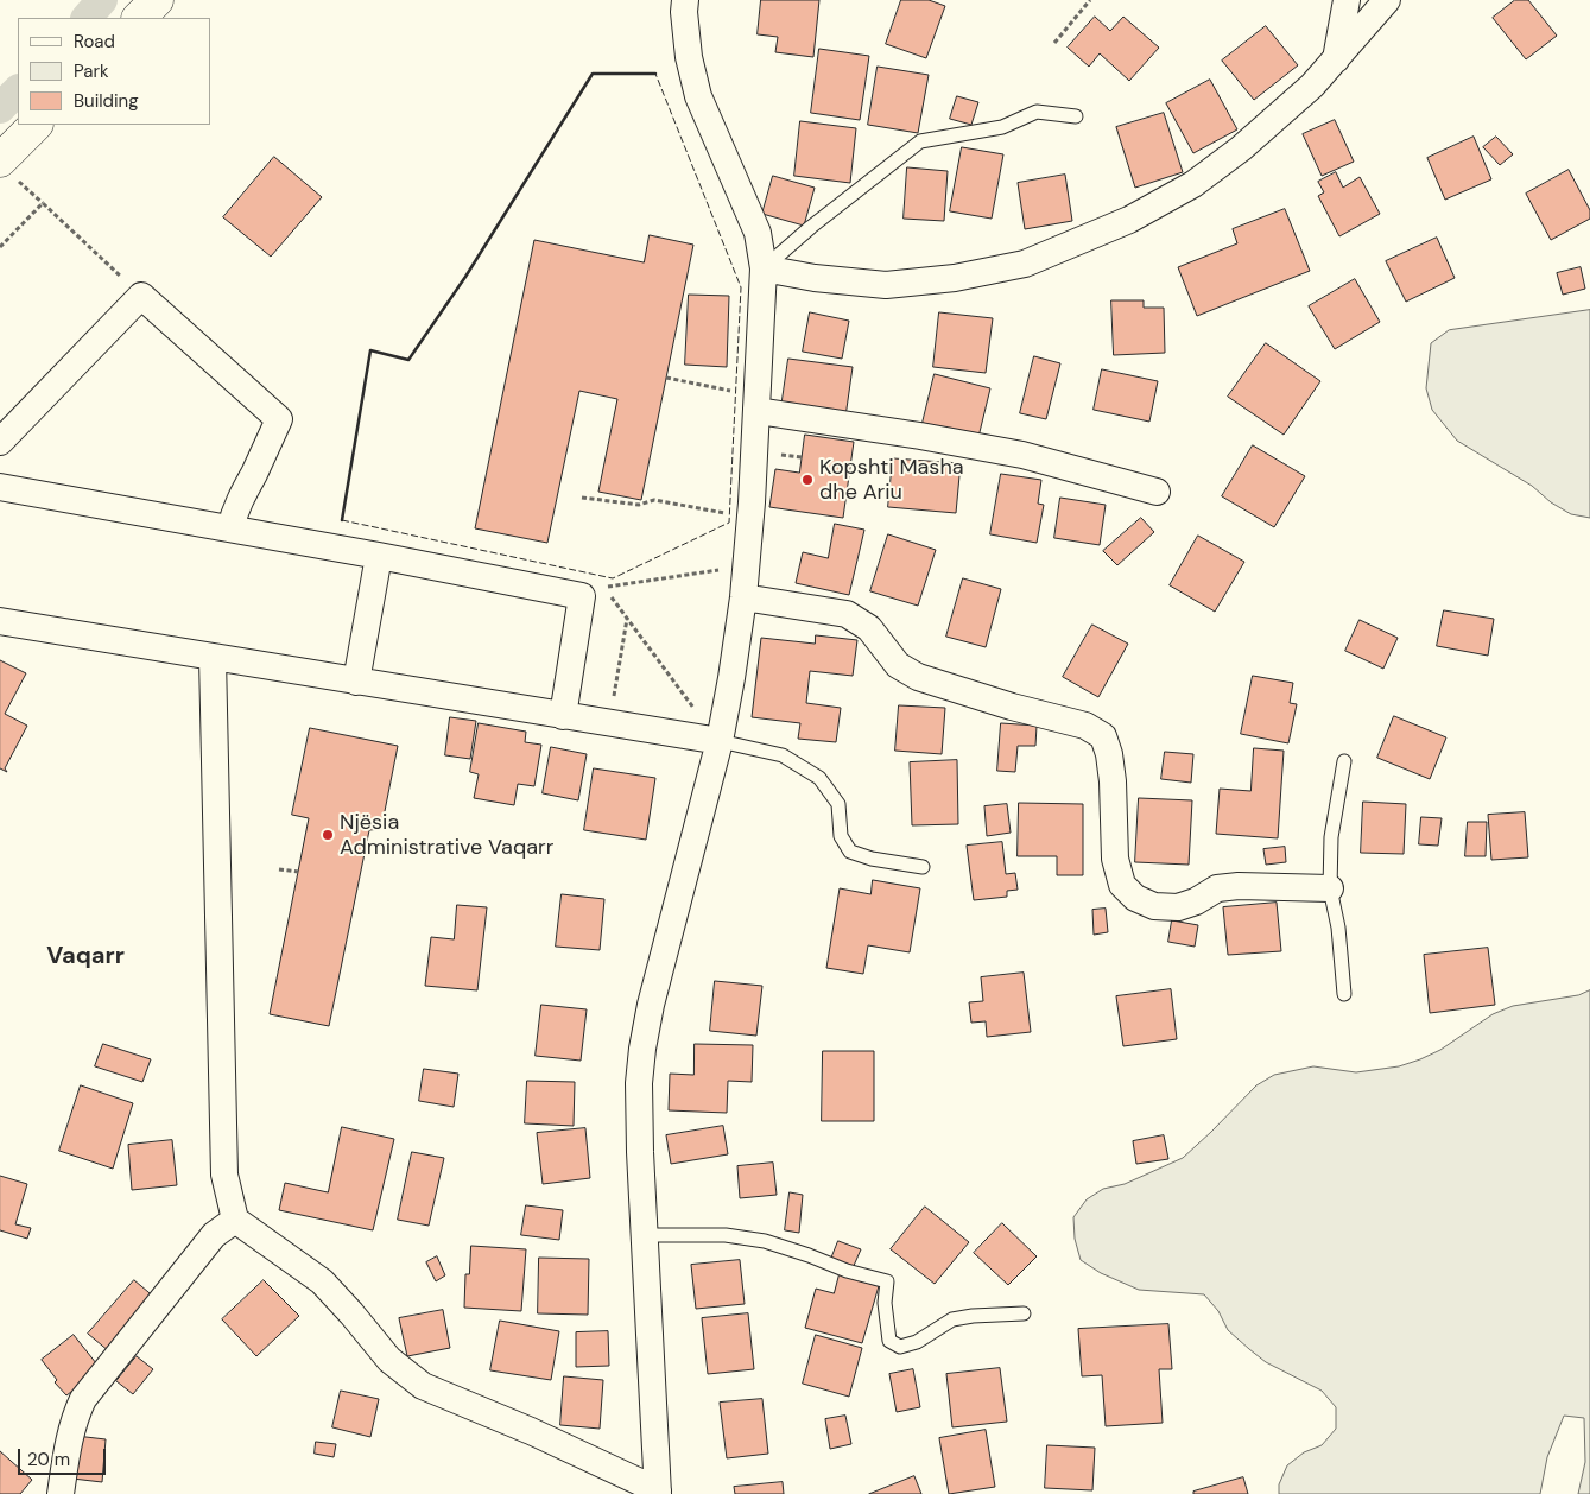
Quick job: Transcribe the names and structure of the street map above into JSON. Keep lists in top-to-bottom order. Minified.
{"districts":["Vaqarr"],"places":["Kopshti Masha dhe Ariu","Njësia Administrative Vaqarr"],"legend":["Road","Park","Building"],"scale_bar":"20 m"}
